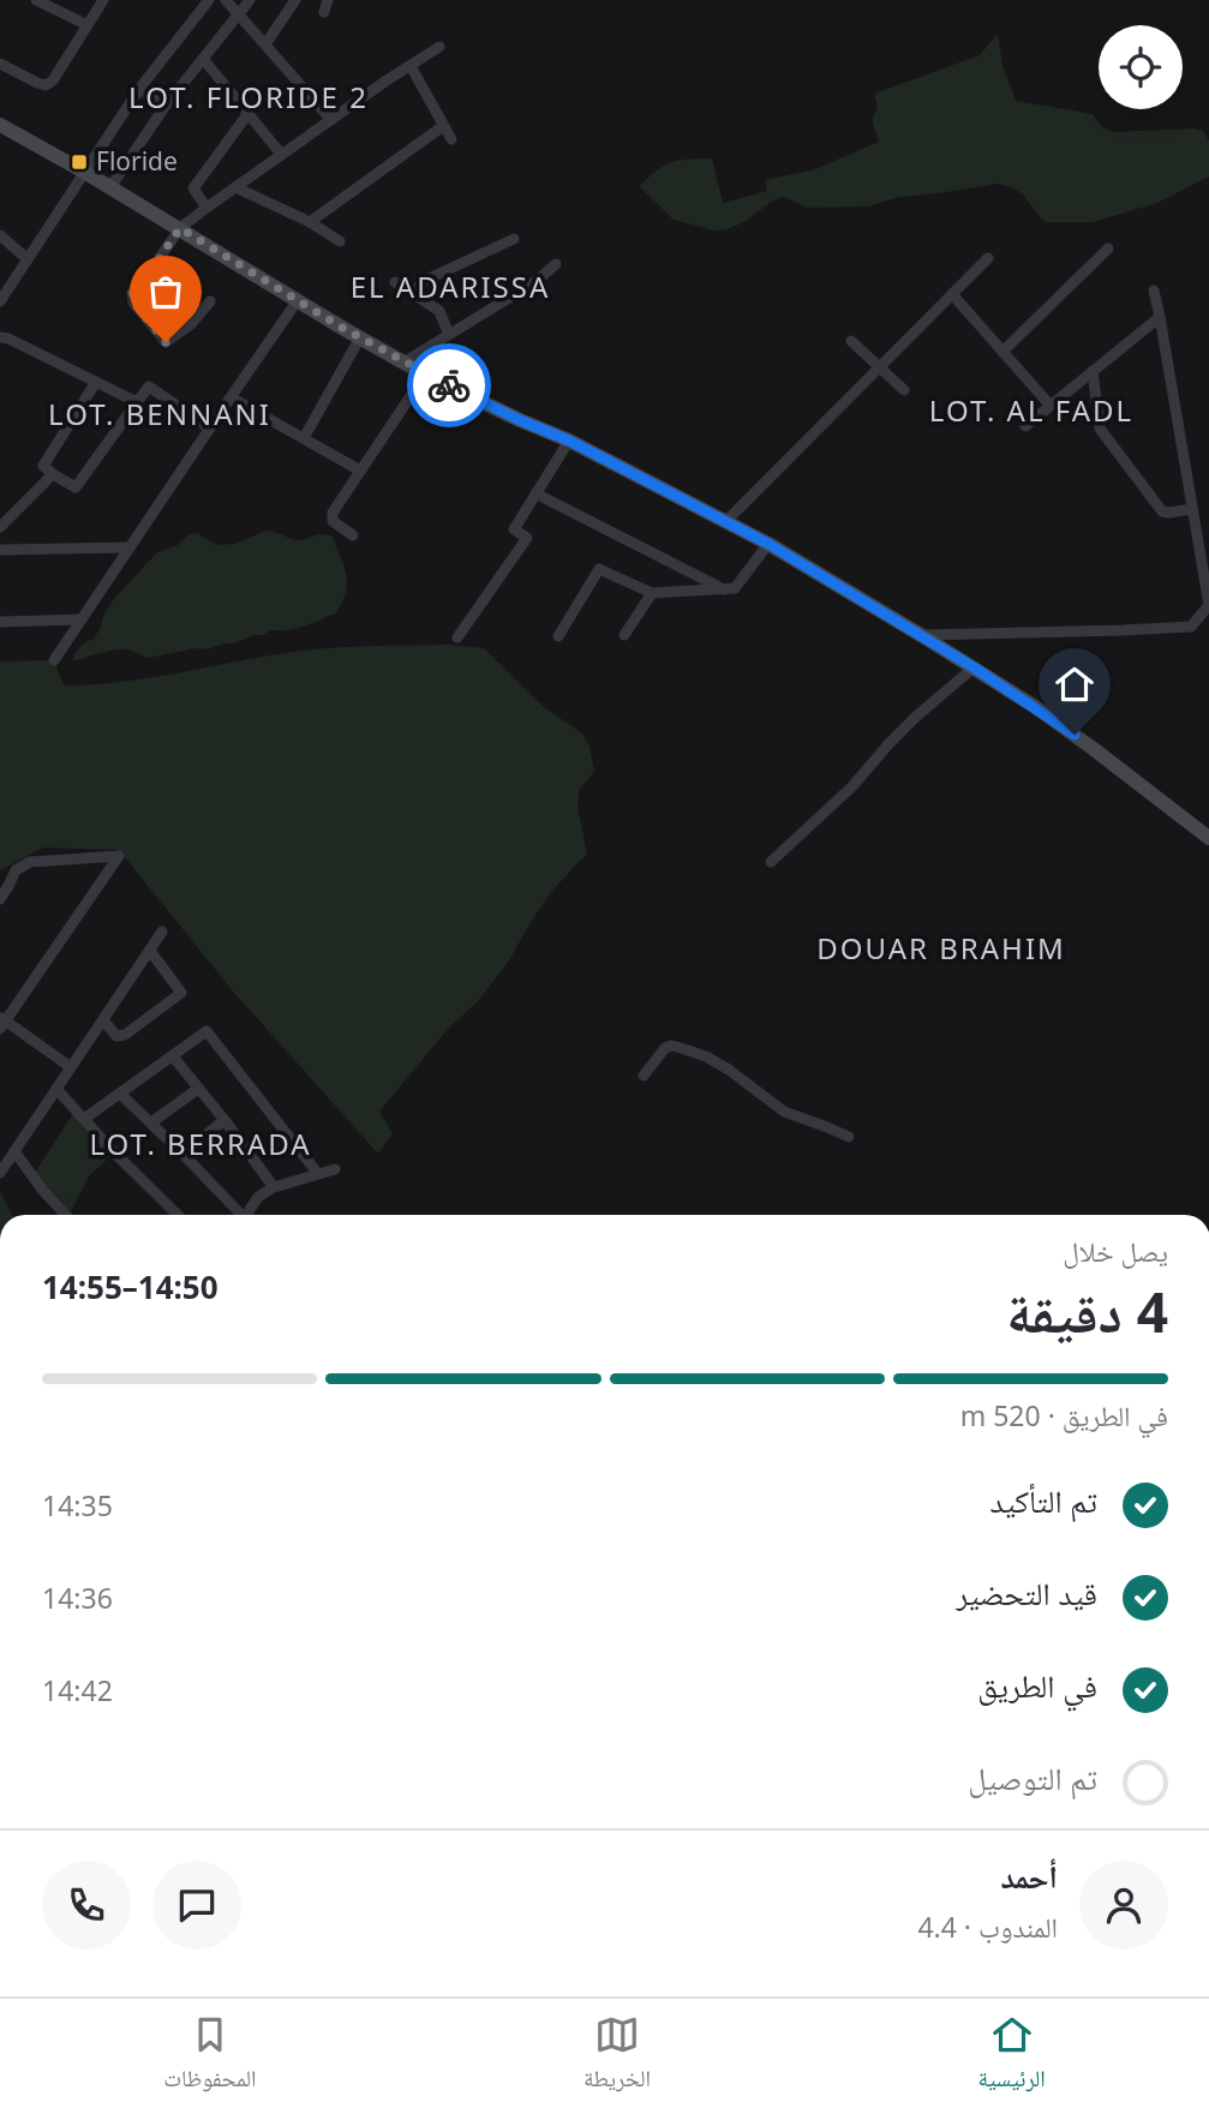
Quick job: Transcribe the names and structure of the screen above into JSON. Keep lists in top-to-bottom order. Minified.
{"districts":["LOT. FLORIDE 2","EL ADARISSA","LOT. AL FADL","LOT. BENNANI","DOUAR BRAHIM","LOT. BERRADA"],"places":{"transit":["Floride"]},"page":{"heading":["4 دقيقة","يصل خلال","14:50–14:55"],"panel":["أحمد","المندوب · 4.4"],"bar":"في الطريق · 520 m","list":[["تم التأكيد","14:35"],["قيد التحضير","14:36"],["في الطريق","14:42"],"تم التوصيل"],"tabs":["الرئيسية","الخريطة","المحفوظات"]}}
